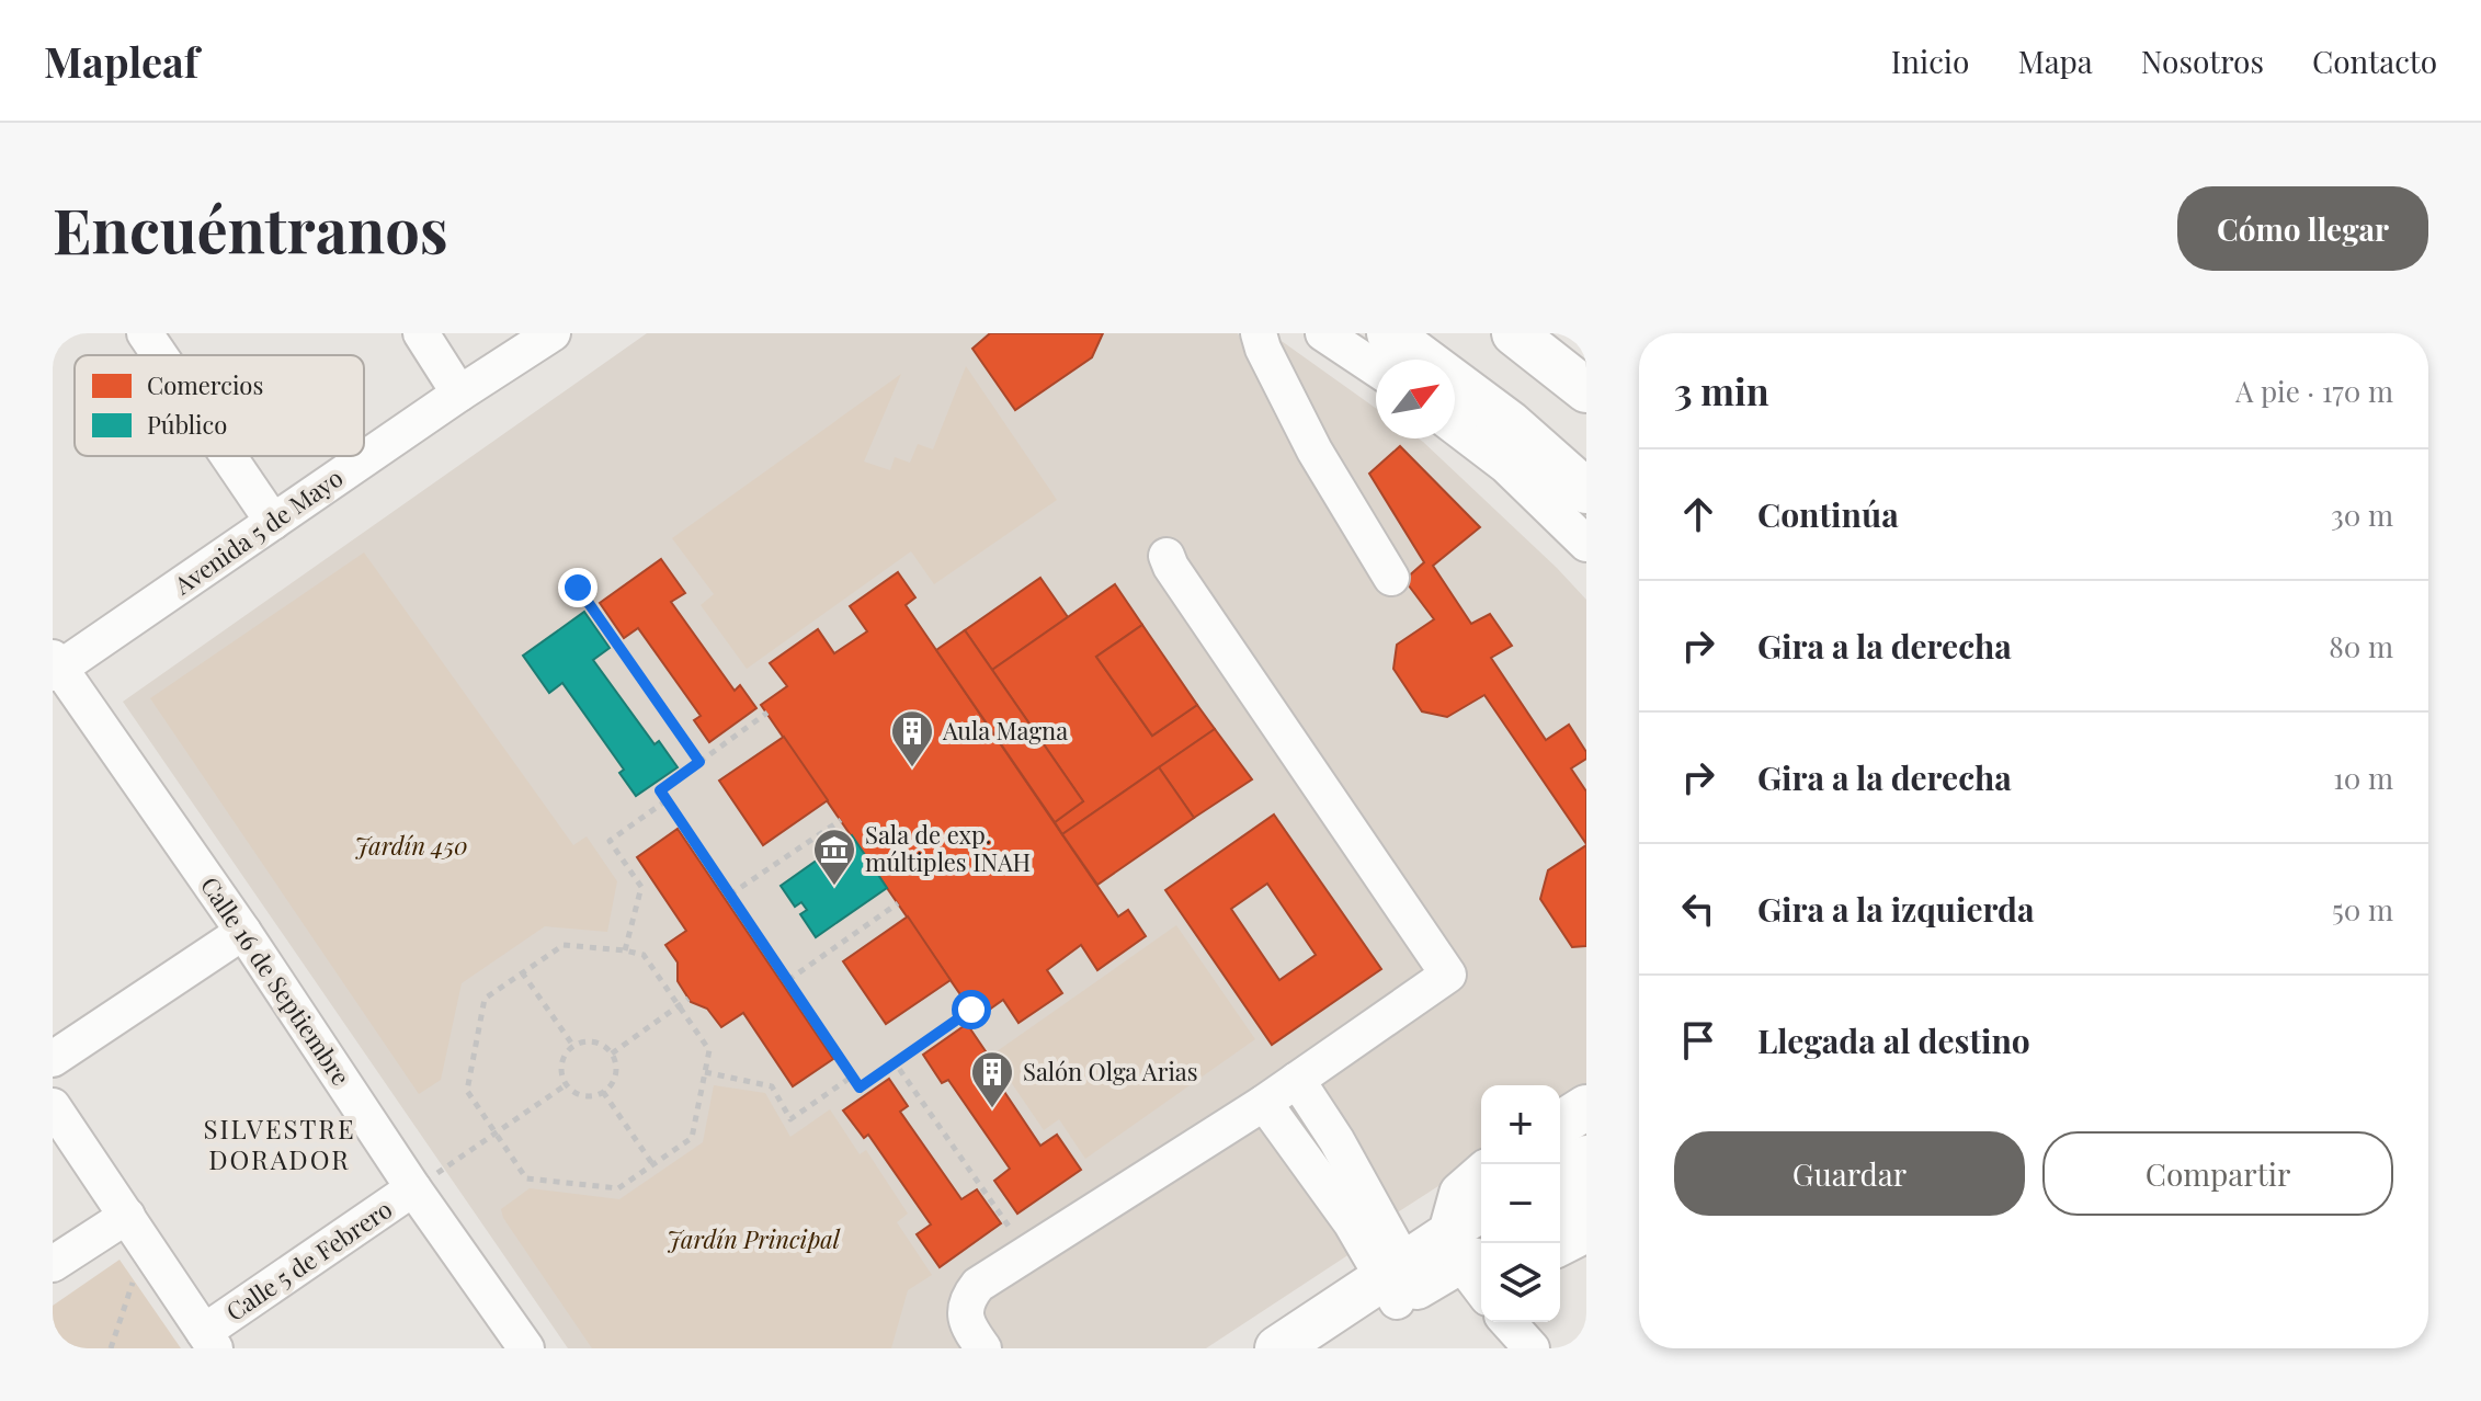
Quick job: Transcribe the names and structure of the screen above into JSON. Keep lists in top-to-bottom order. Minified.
{"streets":{"street":["Avenida 5 de Mayo","Calle 16 de Septiembre","Calle 5 de Febrero"]},"crossings":[["Avenida 5 de Mayo","Calle 16 de Septiembre"],["Calle 16 de Septiembre","Calle 5 de Febrero"]],"districts":["SILVESTRE DORADOR"],"parks":["Jardín 450","Jardín Principal"],"places":{"building":["Aula Magna","Salón Olga Arias"],"museum":["Sala de exp. múltiples INAH"]},"legend":["Comercios","Público"],"north":"top right","page":{"header":"Mapleaf","nav":["Inicio","Mapa","Nosotros","Contacto"],"buttons":["Cómo llegar",["Guardar","Compartir"]],"title":"Encuéntranos","heading":["3 min","A pie · 170 m"],"list":[["Continúa","30 m"],["Gira a la derecha","80 m"],["Gira a la derecha","10 m"],["Gira a la izquierda","50 m"],"Llegada al destino"],"map_buttons":["+","−"]}}
